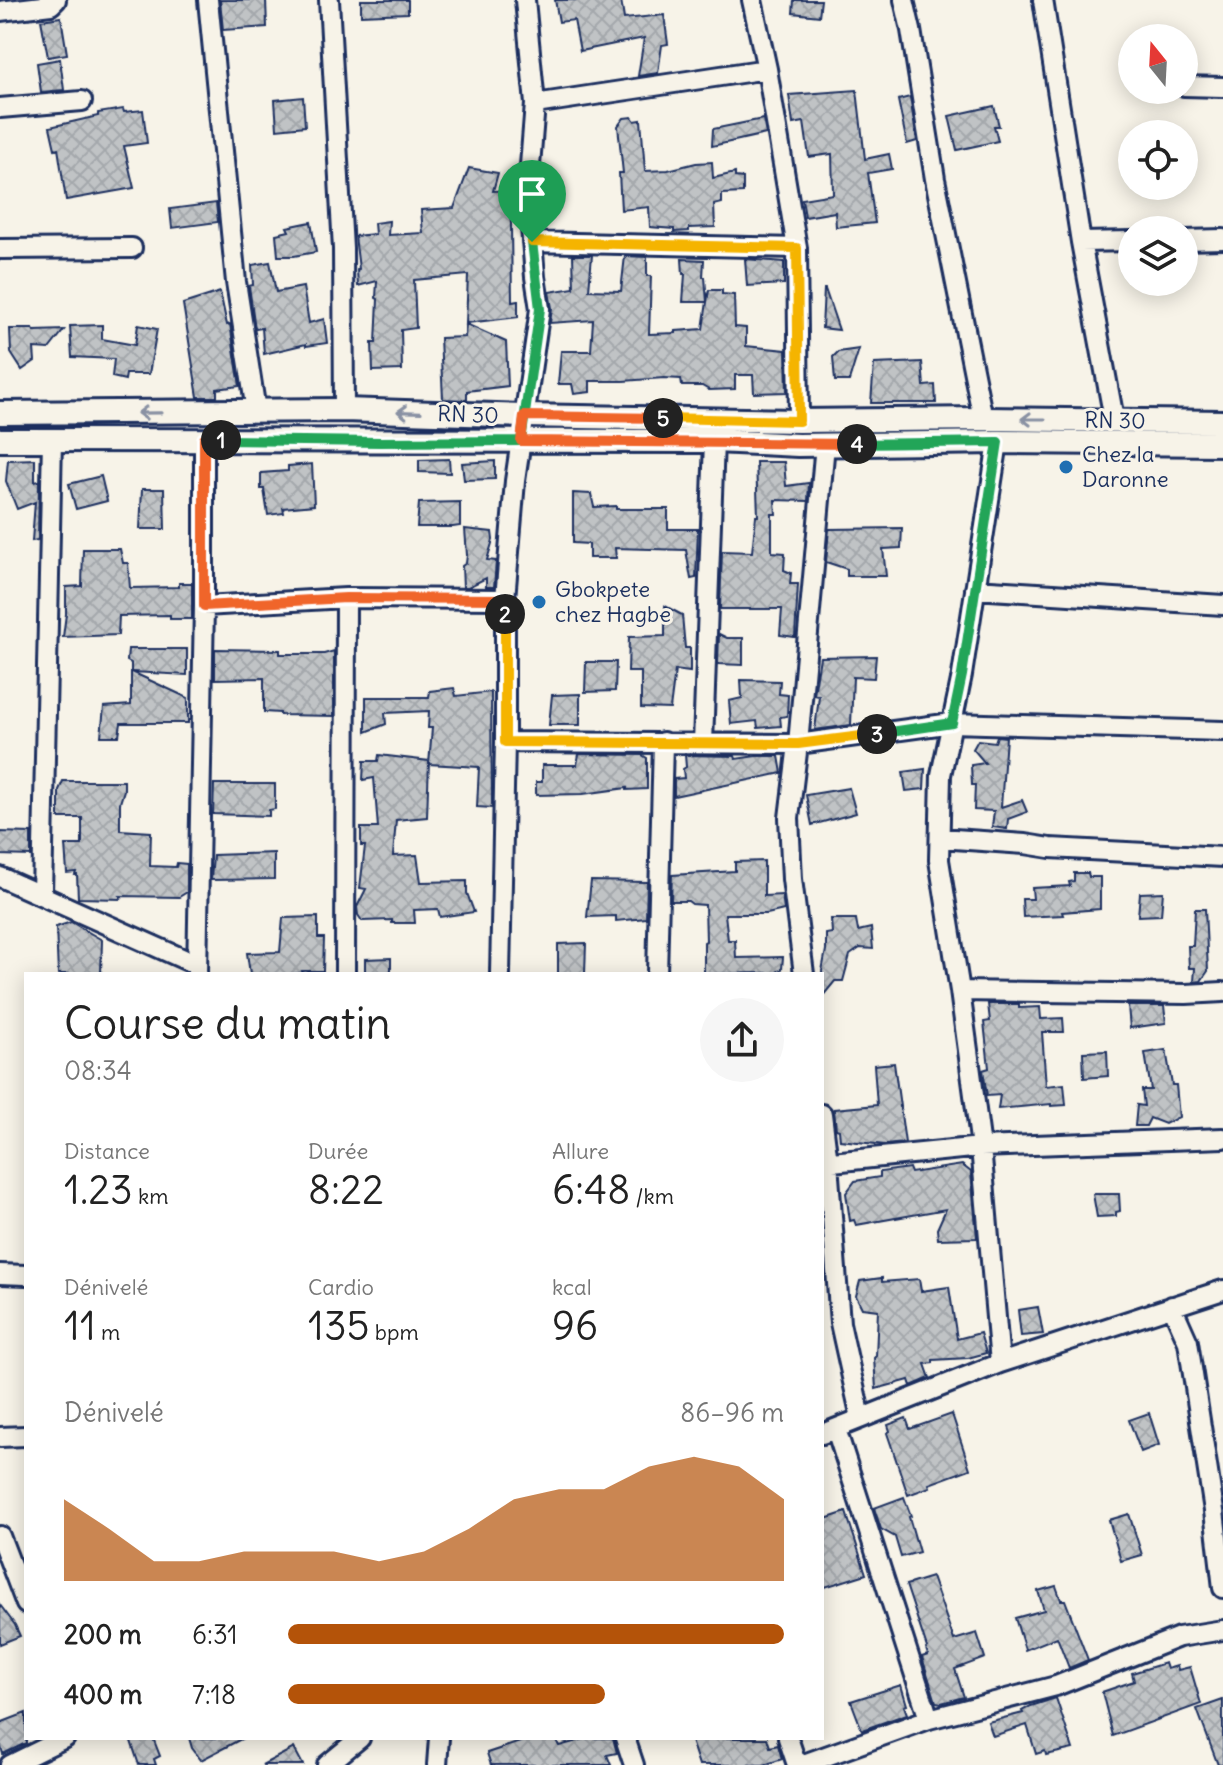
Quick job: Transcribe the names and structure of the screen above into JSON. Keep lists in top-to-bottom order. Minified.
{"streets":{"main road":["RN 30"]},"places":["Chez la Daronne","Gbokpete chez Hagbe"],"north":"top","page":{"pins":["5","1","4","2","3"],"heading":["Course du matin","08:34"],"stats":[["Distance","1.23 km"],["Durée","8:22"],["Allure","6:48 /km"],["Dénivelé","11 m"],["Cardio","135 bpm"],["kcal","96"]],"chart":["Dénivelé","86–96 m"],"list":[{"name":"200 m","note":"6:31"},{"name":"400 m","note":"7:18"}]}}
